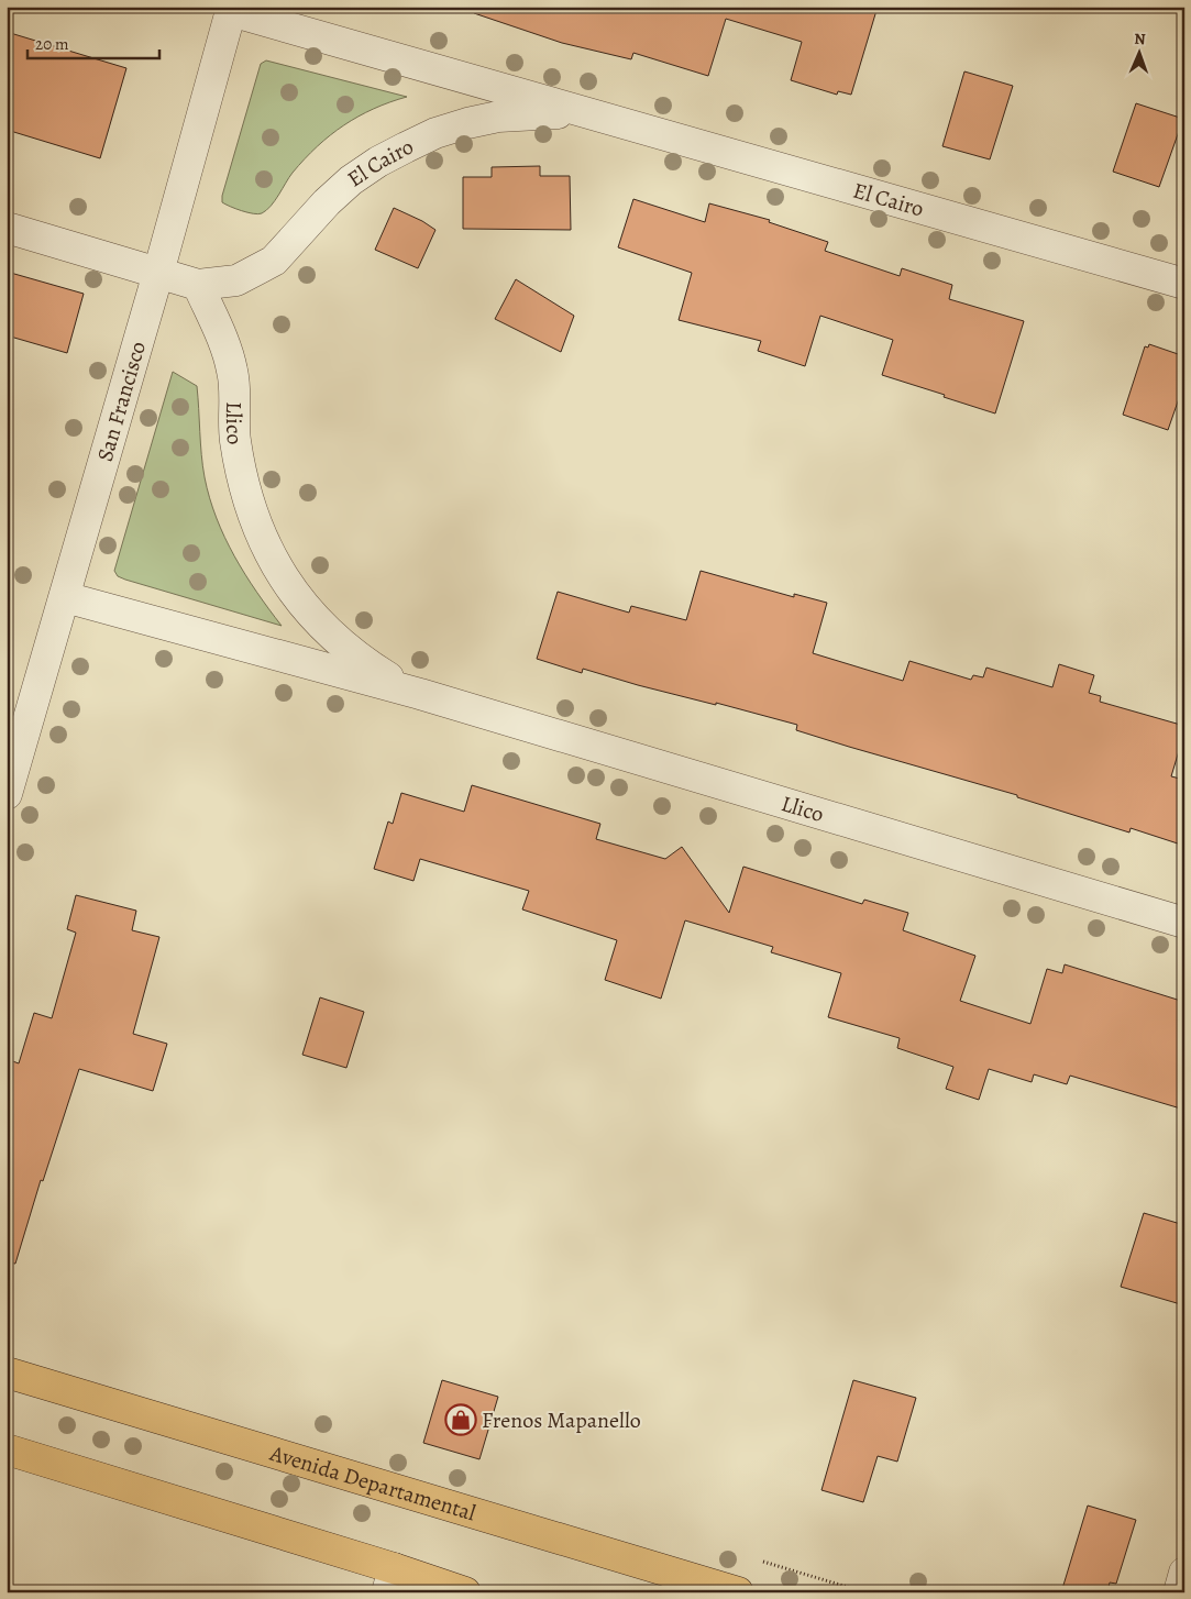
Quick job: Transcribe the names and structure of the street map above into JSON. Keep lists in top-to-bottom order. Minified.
{"streets":{"main road":["Avenida Departamental"],"street":["El Cairo","San Francisco","Llico"]},"crossings":[["El Cairo","San Francisco"],["El Cairo","Llico"],["San Francisco","Llico"]],"places":{"shop":["Frenos Mapanello"]},"scale_bar":"20 m","north":"top"}
